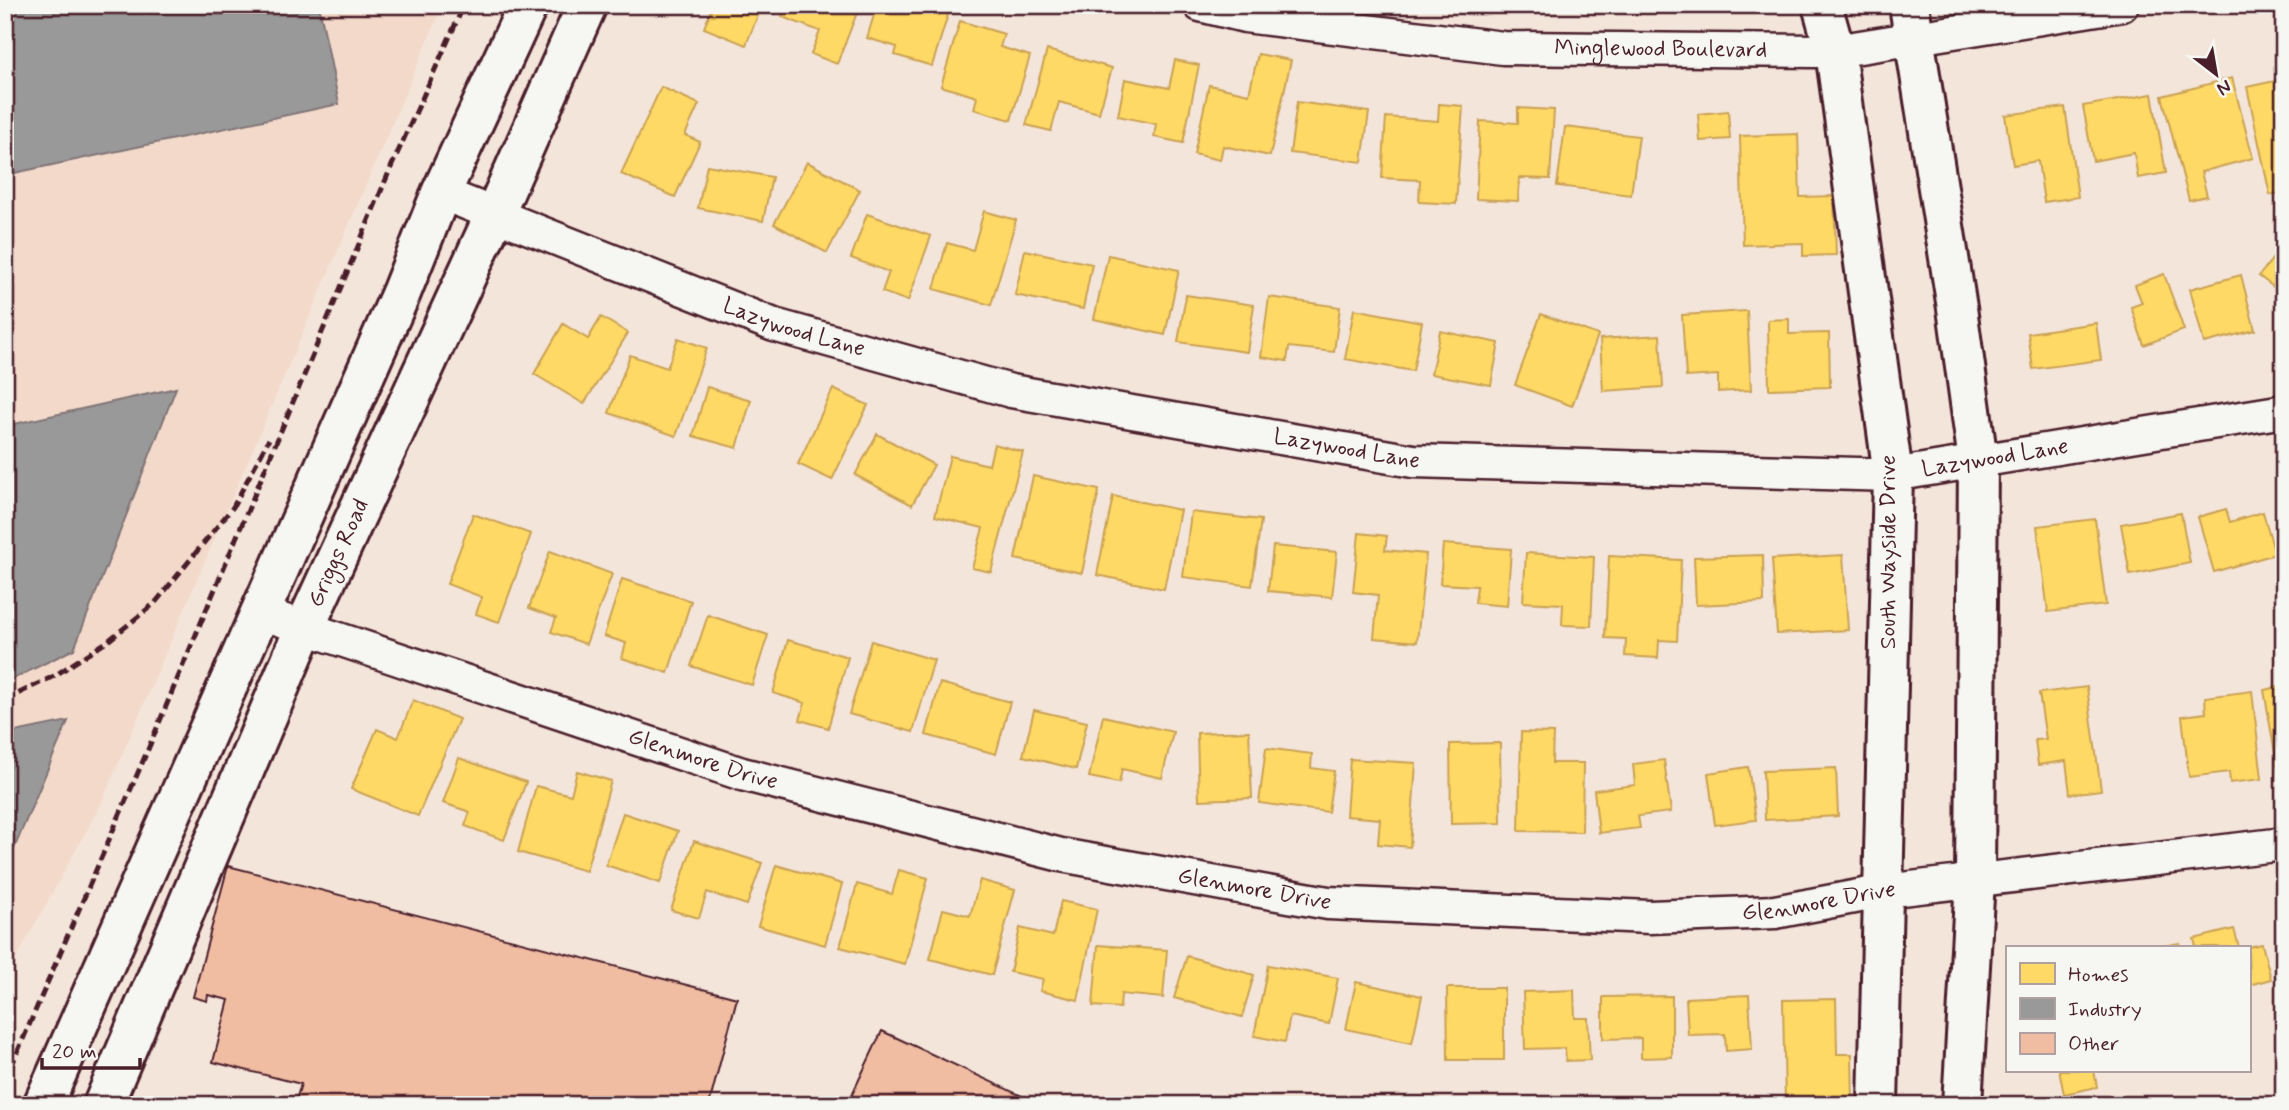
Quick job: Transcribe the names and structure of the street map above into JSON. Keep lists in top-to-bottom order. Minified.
{"streets":{"main road":["South Wayside Drive","Griggs Road"],"street":["Minglewood Boulevard","Lazywood Lane","Glenmore Drive"]},"crossings":[["Minglewood Boulevard","South Wayside Drive"],["Lazywood Lane","South Wayside Drive"],["Lazywood Lane","Griggs Road"],["South Wayside Drive","Glenmore Drive"],["Griggs Road","Glenmore Drive"]],"legend":["Homes","Industry","Other"],"scale_bar":"20 m","north":"bottom right"}
